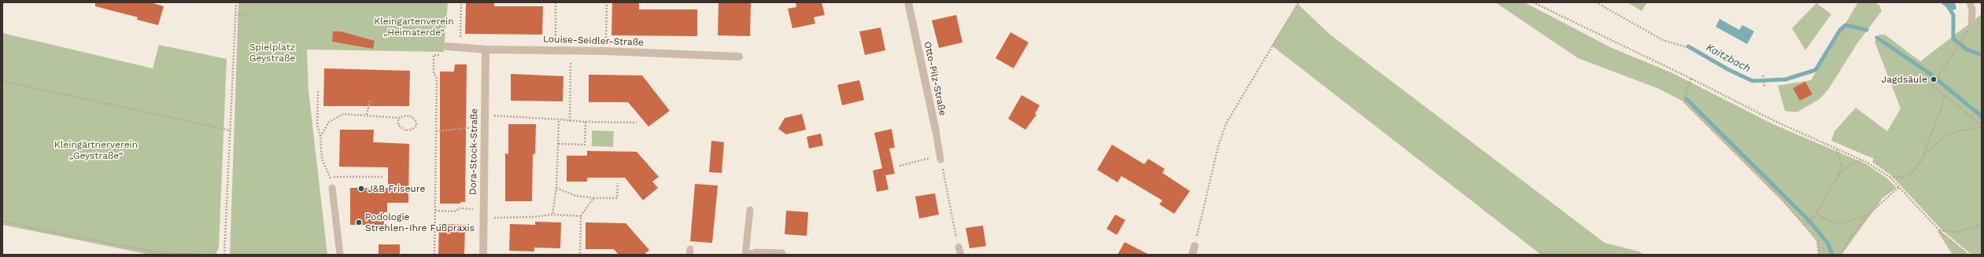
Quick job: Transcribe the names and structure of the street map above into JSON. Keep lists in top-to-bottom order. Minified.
{"streets":{"street":["Louise-Seidler-Straße","Otto-Pilz-Straße","Dora-Stock-Straße"]},"crossings":[["Louise-Seidler-Straße","Dora-Stock-Straße"]],"water":["Kaitzbach"],"parks":["Kleingartenverein „Heimaterde“","Spielplatz Geystraße","Kleingärtnerverein „Geystraße“"],"places":["Jagdsäule","J&B Friseure","Podologie Strehlen-Ihre Fußpraxis"]}
